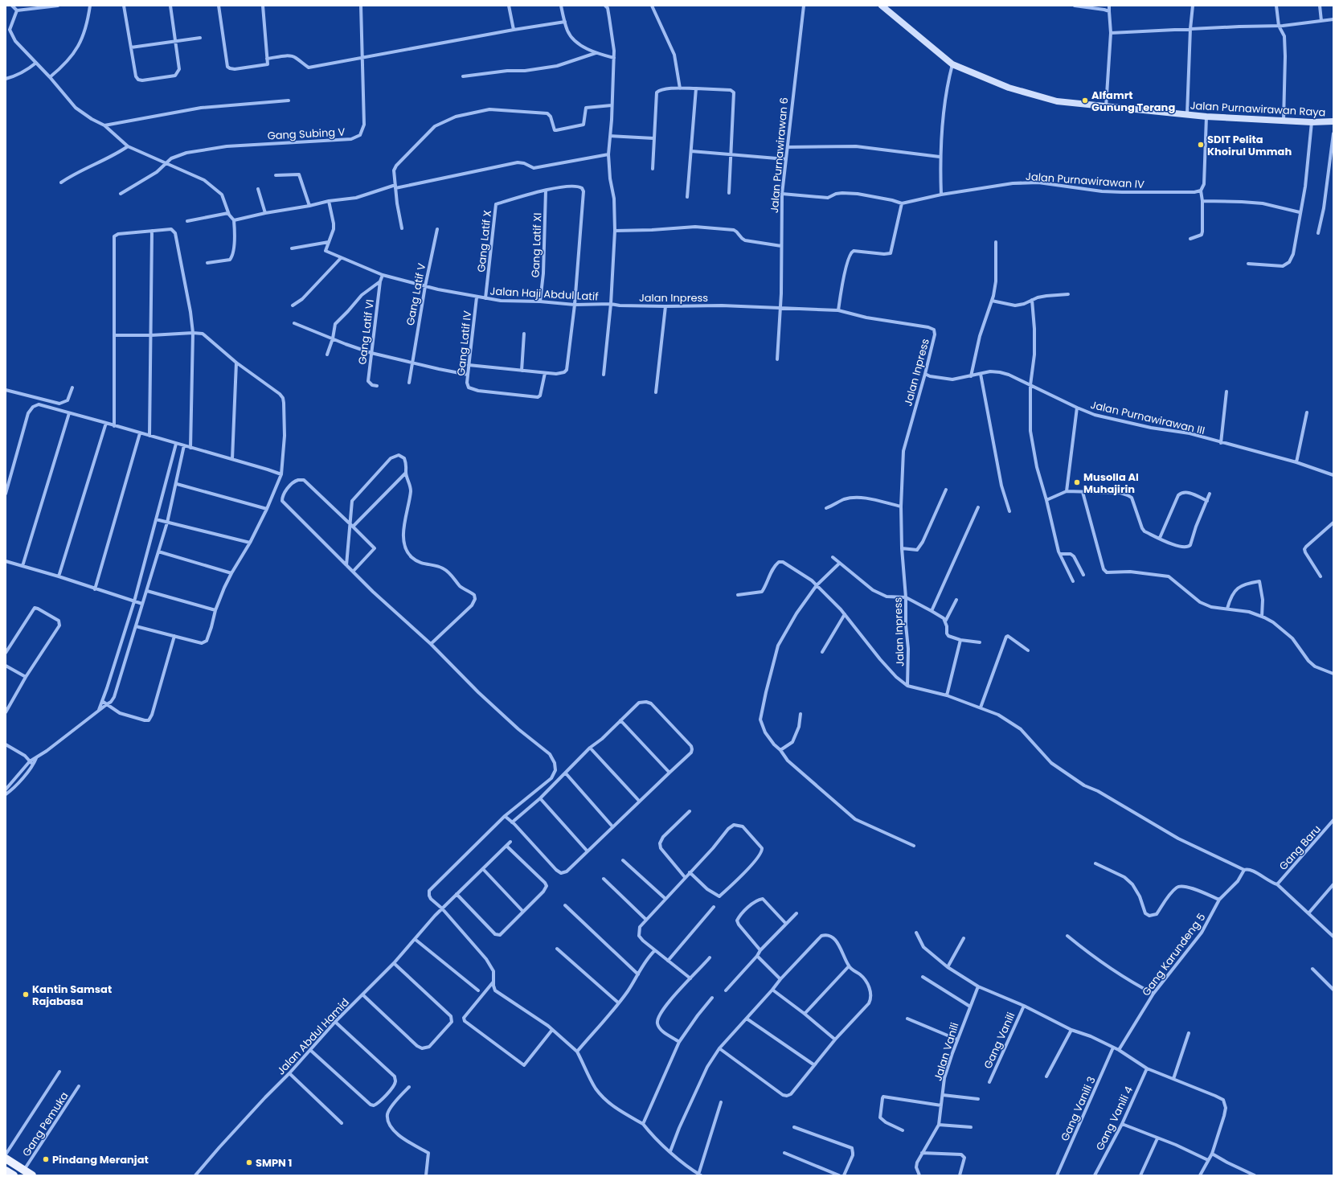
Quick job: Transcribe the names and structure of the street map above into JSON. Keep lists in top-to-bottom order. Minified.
{"streets":{"street":["Jalan Purnawirawan Raya","Gang Subing V","Jalan Purnawirawan 6","Jalan Purnawirawan IV","Gang Latif X","Gang Latif XI","Jalan Haji Abdul Latif","Gang Latif V","Jalan Inpress","Gang Latif VI","Gang Latif IV","Jalan Purnawirawan III","Gang Baru","Gang Karundeng 5","Jalan Abdul Hamid","Gang Vanili","Jalan Vanili","Gang Vanili 3","Gang Vanili 4","Gang Pemuka"]},"crossings":[["Jalan Purnawirawan 6","Jalan Purnawirawan IV"],["Jalan Purnawirawan 6","Jalan Inpress"],["Gang Latif X","Gang Latif XI"],["Gang Latif X","Jalan Haji Abdul Latif"],["Gang Latif XI","Jalan Haji Abdul Latif"],["Jalan Haji Abdul Latif","Gang Latif V"],["Jalan Haji Abdul Latif","Jalan Inpress"],["Jalan Haji Abdul Latif","Gang Latif VI"],["Jalan Haji Abdul Latif","Gang Latif IV"],["Jalan Inpress","Jalan Purnawirawan III"]],"places":["Alfamrt Gunung Terang","SDIT Pelita Khoirul Ummah","Musolla Al Muhajirin","Kantin Samsat Rajabasa","Pindang Meranjat","SMPN 1"]}
